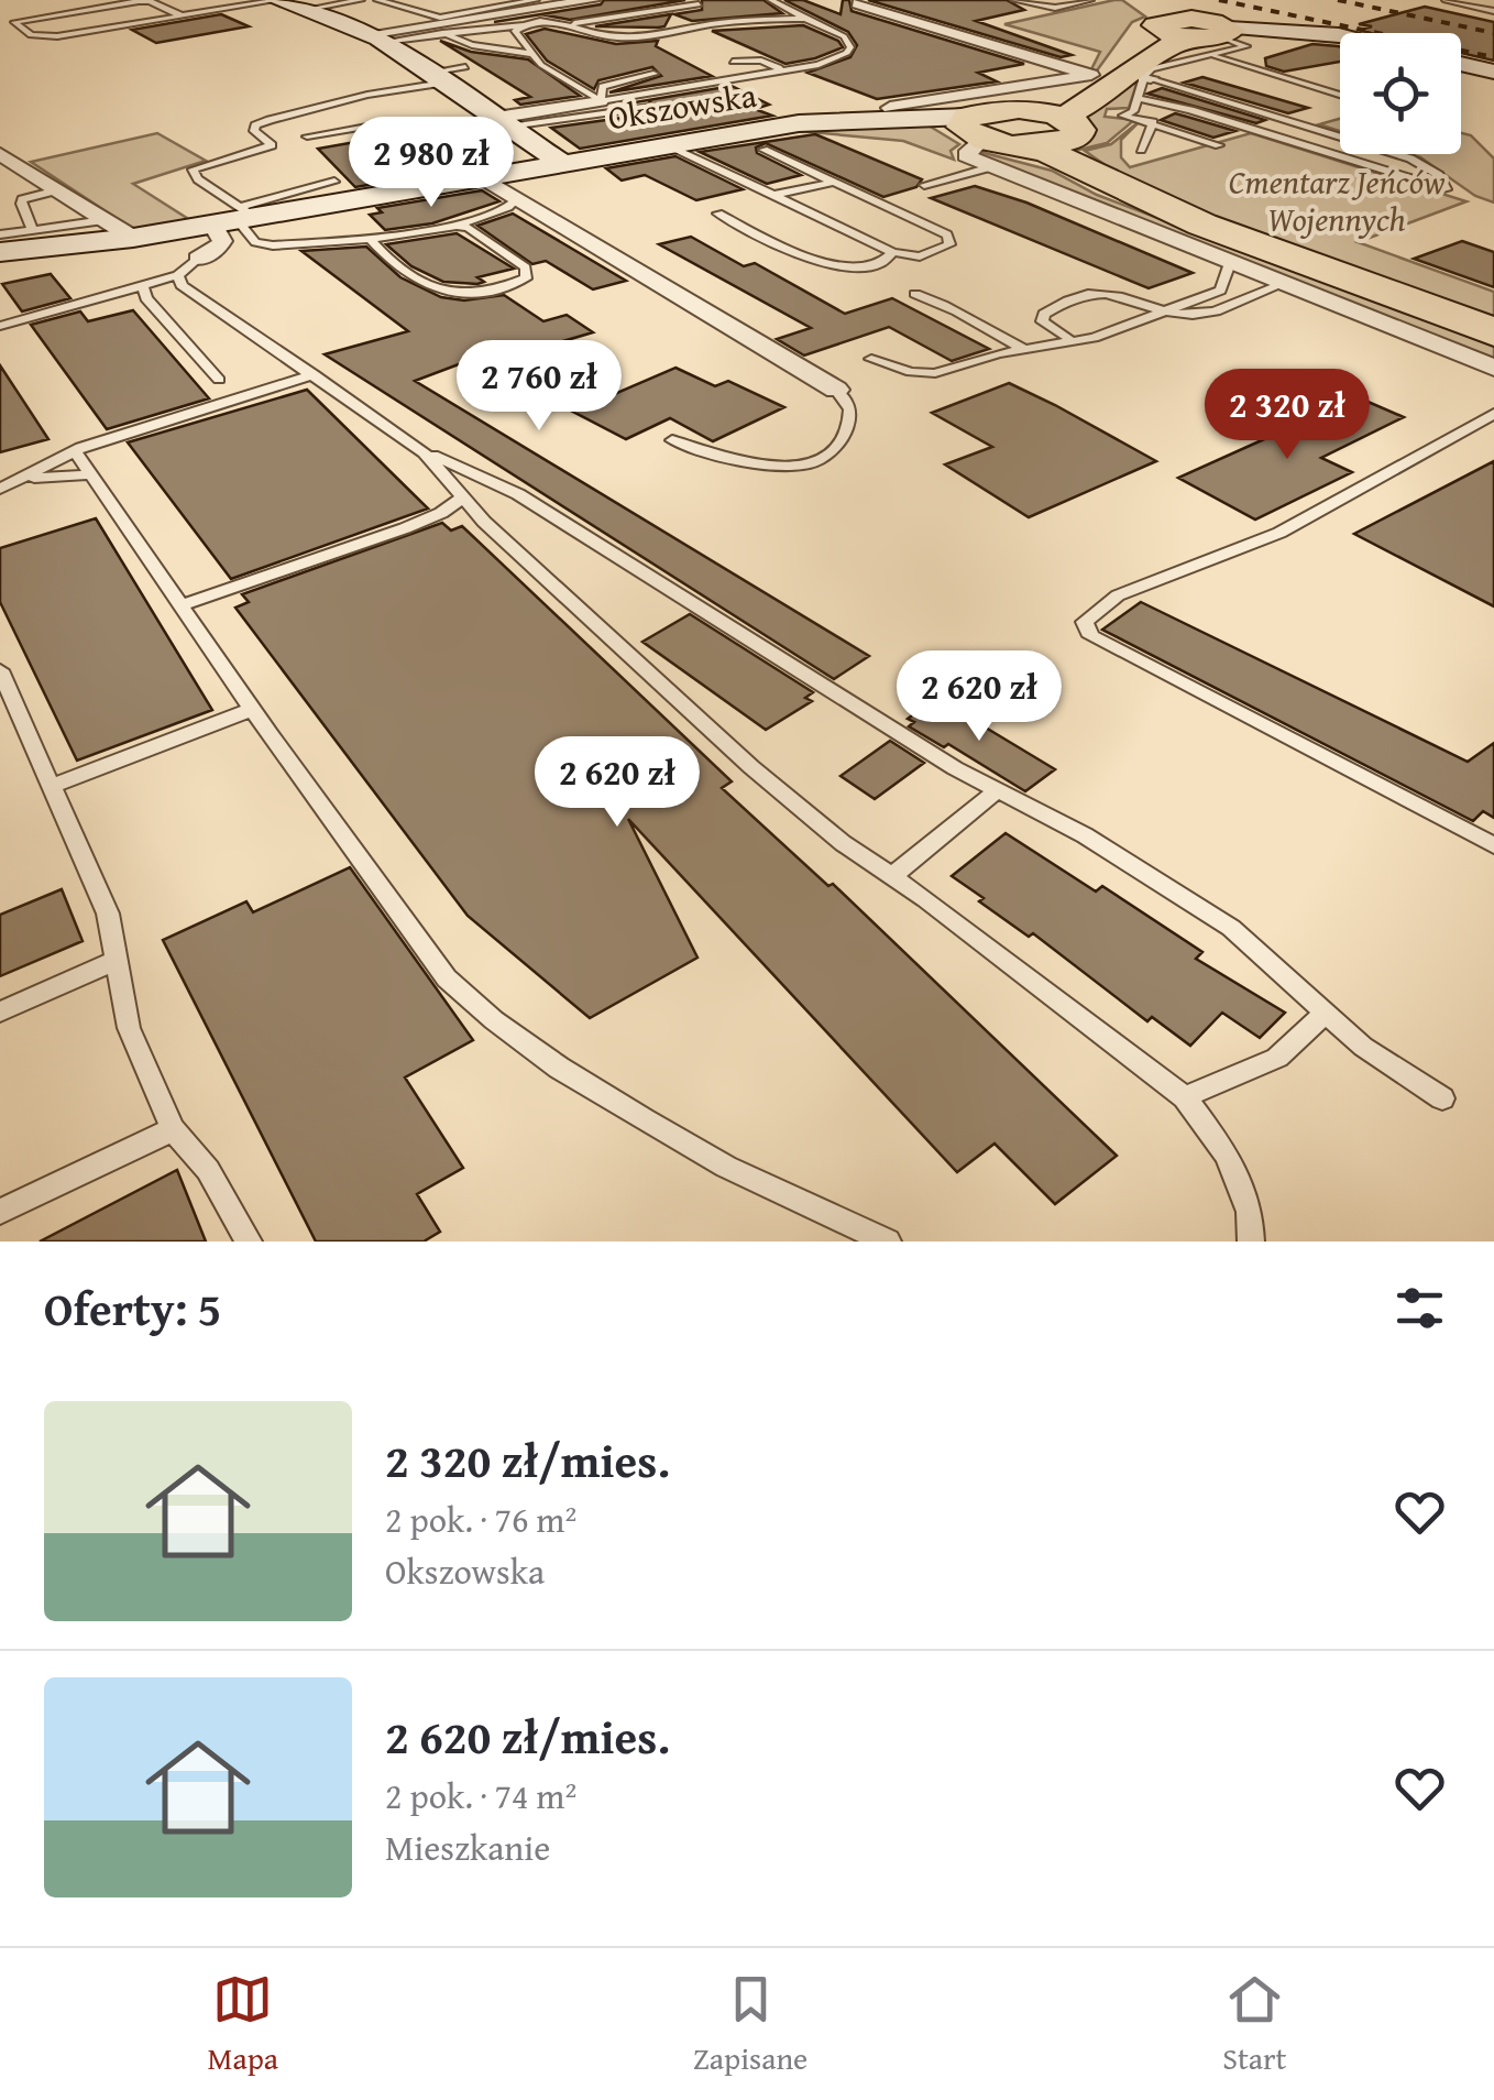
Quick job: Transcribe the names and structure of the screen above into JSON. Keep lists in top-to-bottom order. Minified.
{"streets":{"street":["Okszowska"]},"parks":["Cmentarz Jeńców Wojennych"],"page":{"price":["2 980 zł","2 760 zł","2 320 zł","2 620 zł","2 620 zł"],"heading":"Oferty: 5","list":[{"name":"2 320 zł/mies.","note":"2 pok. · 76 m² · Okszowska"},{"name":"2 620 zł/mies.","note":"2 pok. · 74 m² · Mieszkanie"}],"tabs":["Mapa","Zapisane","Start"]}}
